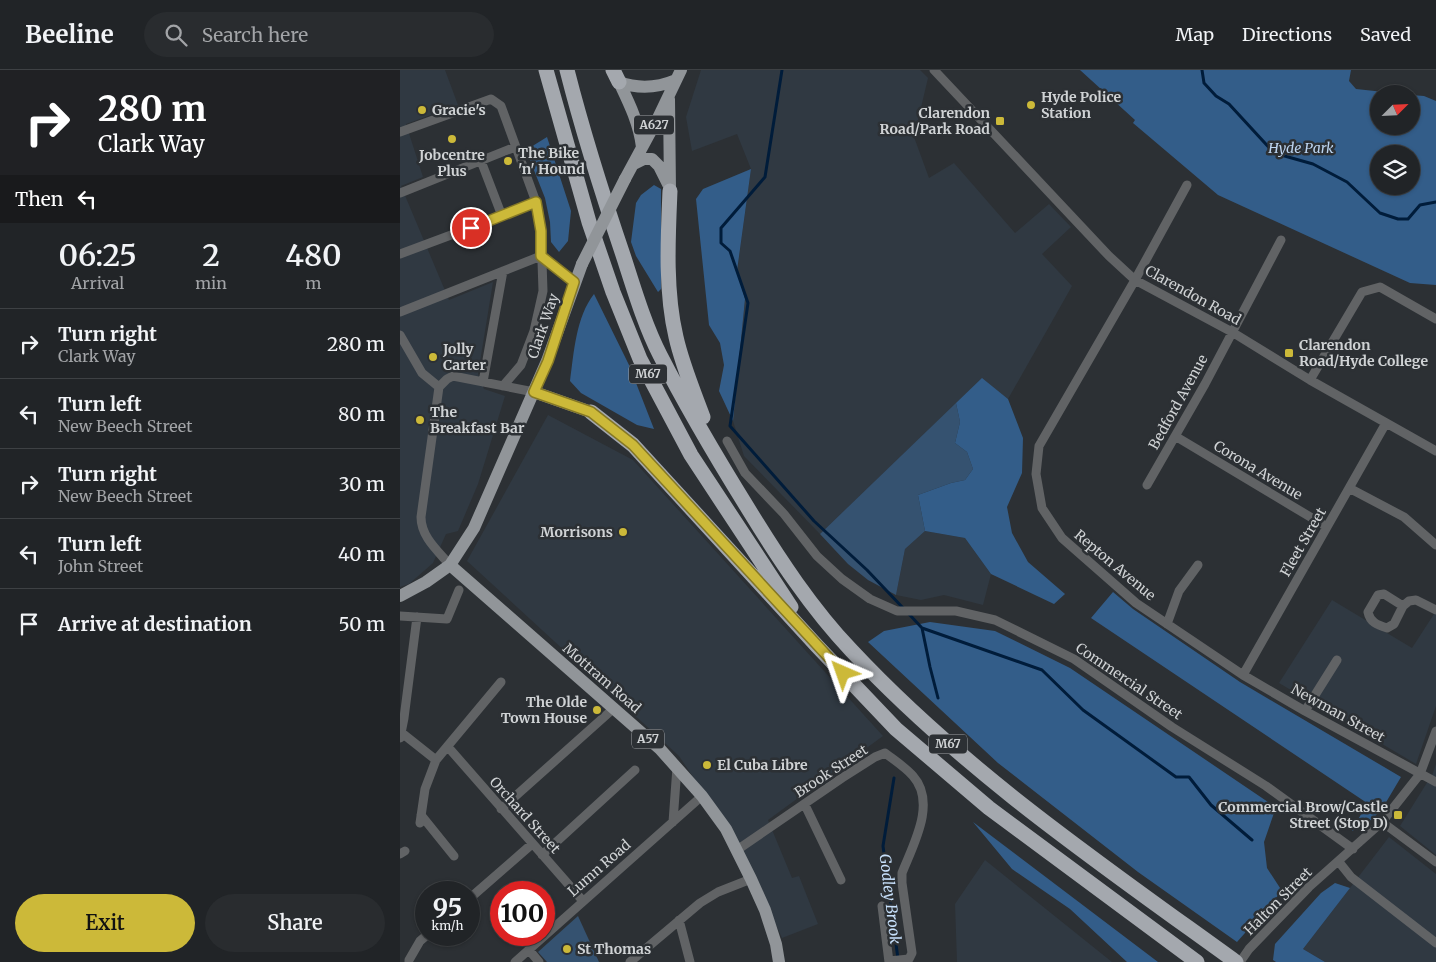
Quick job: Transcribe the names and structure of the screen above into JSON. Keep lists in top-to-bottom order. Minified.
{"streets":{"highway":["M67"],"main road":["A627","Clark Way","Mottram Road","A57"],"street":["Clarendon Road","Bedford Avenue","Corona Avenue","Fleet Street","Repton Avenue","Commercial Street","Newman Street","Brook Street","Orchard Street","Lumn Road","Halton Street"]},"crossings":[["A627","Clark Way"],["A627","M67"],["A627","Mottram Road"],["Clarendon Road","Bedford Avenue"],["Clarendon Road","Fleet Street"],["Clarendon Road","Repton Avenue"],["Clark Way","Mottram Road"],["M67","Halton Street"],["Bedford Avenue","Corona Avenue"],["Corona Avenue","Fleet Street"],["Fleet Street","Repton Avenue"],["Fleet Street","Newman Street"],["Repton Avenue","Newman Street"],["Mottram Road","Brook Street"],["Mottram Road","Lumn Road"],["Commercial Street","Halton Street"],["Newman Street","Halton Street"],["Orchard Street","Lumn Road"]],"water":["Godley Brook"],"parks":["Hyde Park"],"places":{"other":["Hyde Police Station","Gracie's","Jobcentre Plus","The Bike 'n' Hound","Jolly Carter","The Breakfast Bar","Morrisons","The Olde Town House","El Cuba Libre","St Thomas"],"transit":["Clarendon Road/Park Road","Clarendon Road/Hyde College","Commercial Brow/Castle Street (Stop D)"]},"north":"top right","page":{"header":"Beeline","search":"Search here","nav":["Map","Directions","Saved"],"turn":["280 m","Clark Way"],"then":"Then","eta":["06:25","Arrival","2","min","480","m"],"list":[{"name":"Turn right","note":"Clark Way","value":"280 m"},{"name":"Turn left","note":"New Beech Street","value":"80 m"},{"name":"Turn right","note":"New Beech Street","value":"30 m"},{"name":"Turn left","note":"John Street","value":"40 m"},{"name":"Arrive at destination","value":"50 m"}],"speed":"95 km/h","limit":"100","buttons":["Exit","Share"]}}
